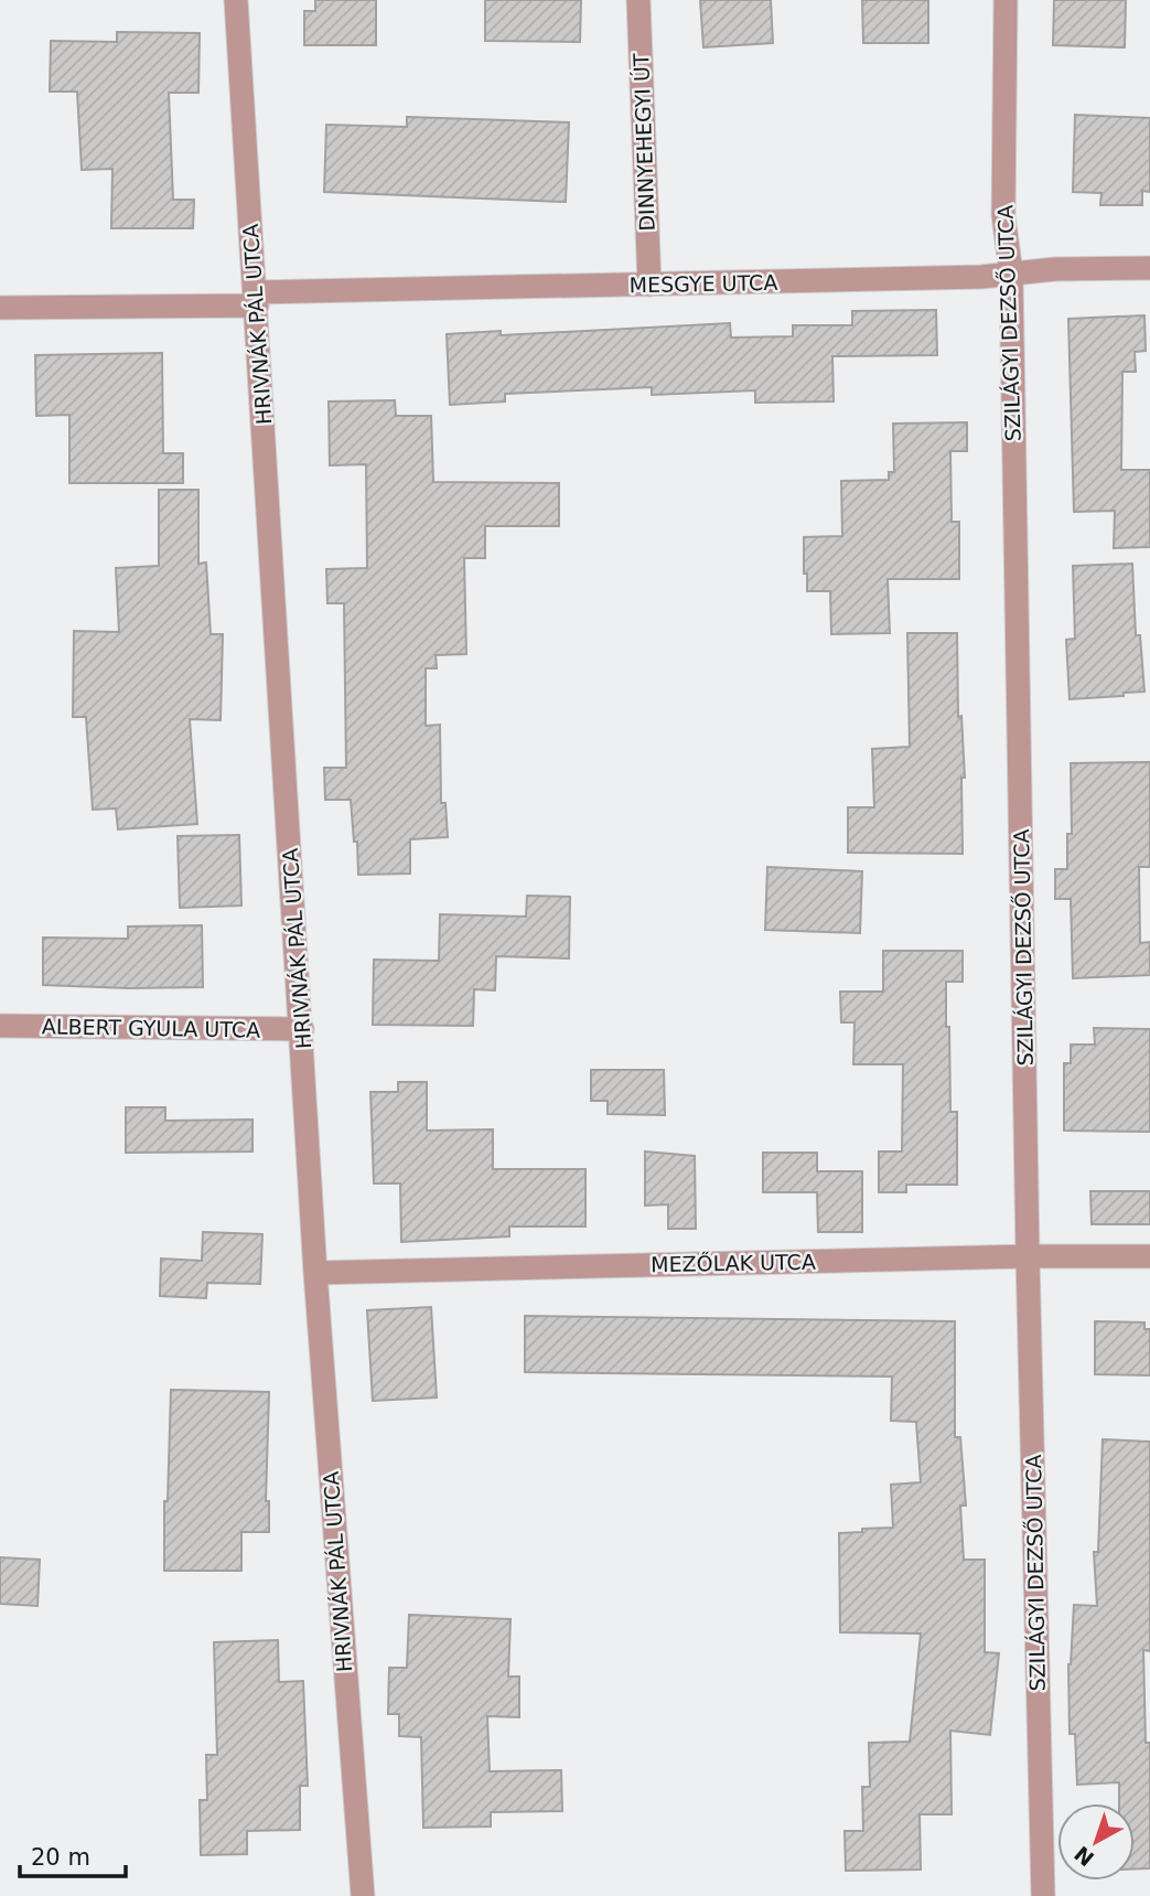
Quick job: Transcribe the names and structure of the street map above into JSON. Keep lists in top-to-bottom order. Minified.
{"streets":{"street":["DINNYEHEGYI ÚT","MESGYE UTCA","SZILÁGYI DEZSŐ UTCA","HRIVNÁK PÁL UTCA","ALBERT GYULA UTCA","MEZŐLAK UTCA"]},"crossings":[["DINNYEHEGYI ÚT","MESGYE UTCA"],["MESGYE UTCA","SZILÁGYI DEZSŐ UTCA"],["MESGYE UTCA","HRIVNÁK PÁL UTCA"],["SZILÁGYI DEZSŐ UTCA","MEZŐLAK UTCA"],["HRIVNÁK PÁL UTCA","ALBERT GYULA UTCA"],["HRIVNÁK PÁL UTCA","MEZŐLAK UTCA"]],"scale_bar":"20 m","north":"bottom left"}
